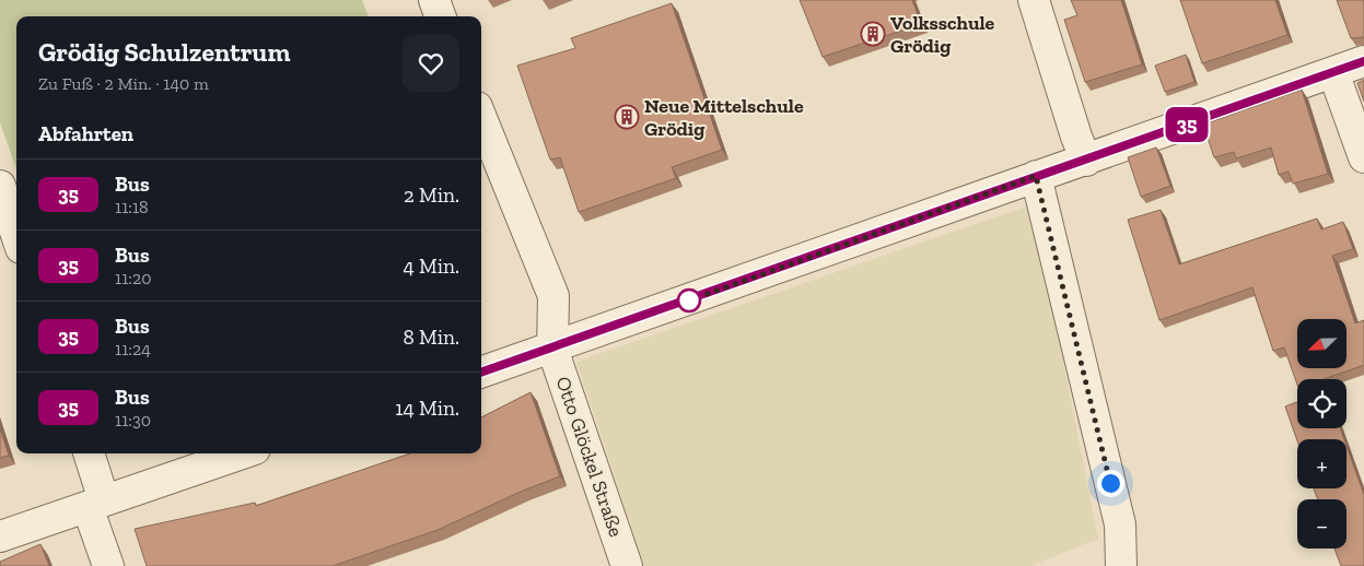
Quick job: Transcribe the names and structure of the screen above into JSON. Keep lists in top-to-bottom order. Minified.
{"streets":{"street":["Otto Glöckel Straße"]},"places":{"building":["Volksschule Grödig","Neue Mittelschule Grödig"]},"lines":["bus line 35"],"north":"bottom left","page":{"on_map":"35","heading":[["Grödig Schulzentrum","Zu Fuß · 2 Min. · 140 m"],"Abfahrten"],"list":[{"mark":"35","name":"Bus","note":"11:18","value":"2 Min."},{"mark":"35","name":"Bus","note":"11:20","value":"4 Min."},{"mark":"35","name":"Bus","note":"11:24","value":"8 Min."},{"mark":"35","name":"Bus","note":"11:30","value":"14 Min."}],"map_buttons":["+","−"]}}
